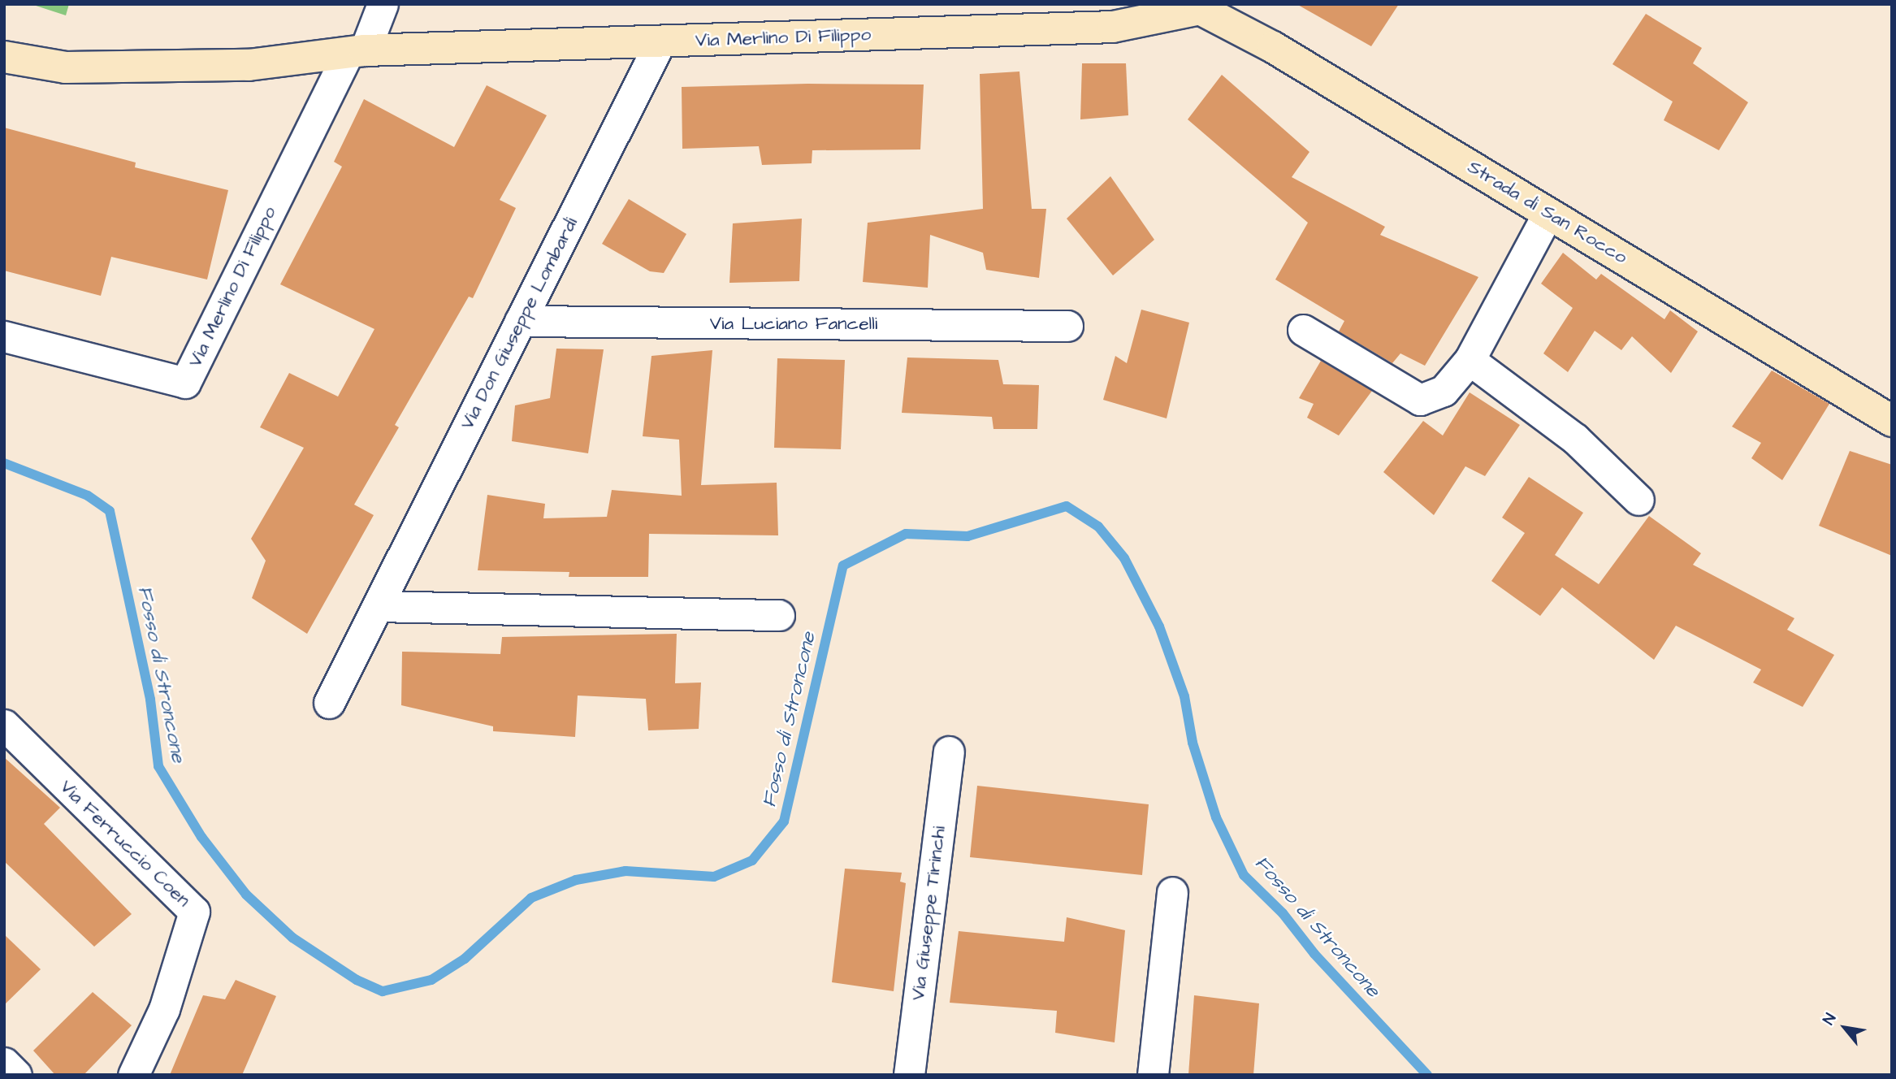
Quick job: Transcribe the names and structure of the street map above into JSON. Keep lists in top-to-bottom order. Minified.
{"streets":{"main road":["Via Merlino Di Filippo","Strada di San Rocco"],"street":["Via Don Giuseppe Lombardi","Via Luciano Fancelli","Via Ferruccio Coen","Via Giuseppe Tirinchi"]},"crossings":[["Via Merlino Di Filippo","Strada di San Rocco"],["Via Merlino Di Filippo","Via Don Giuseppe Lombardi"],["Via Don Giuseppe Lombardi","Via Luciano Fancelli"]],"water":["Fosso di Stroncone"],"north":"top left"}
